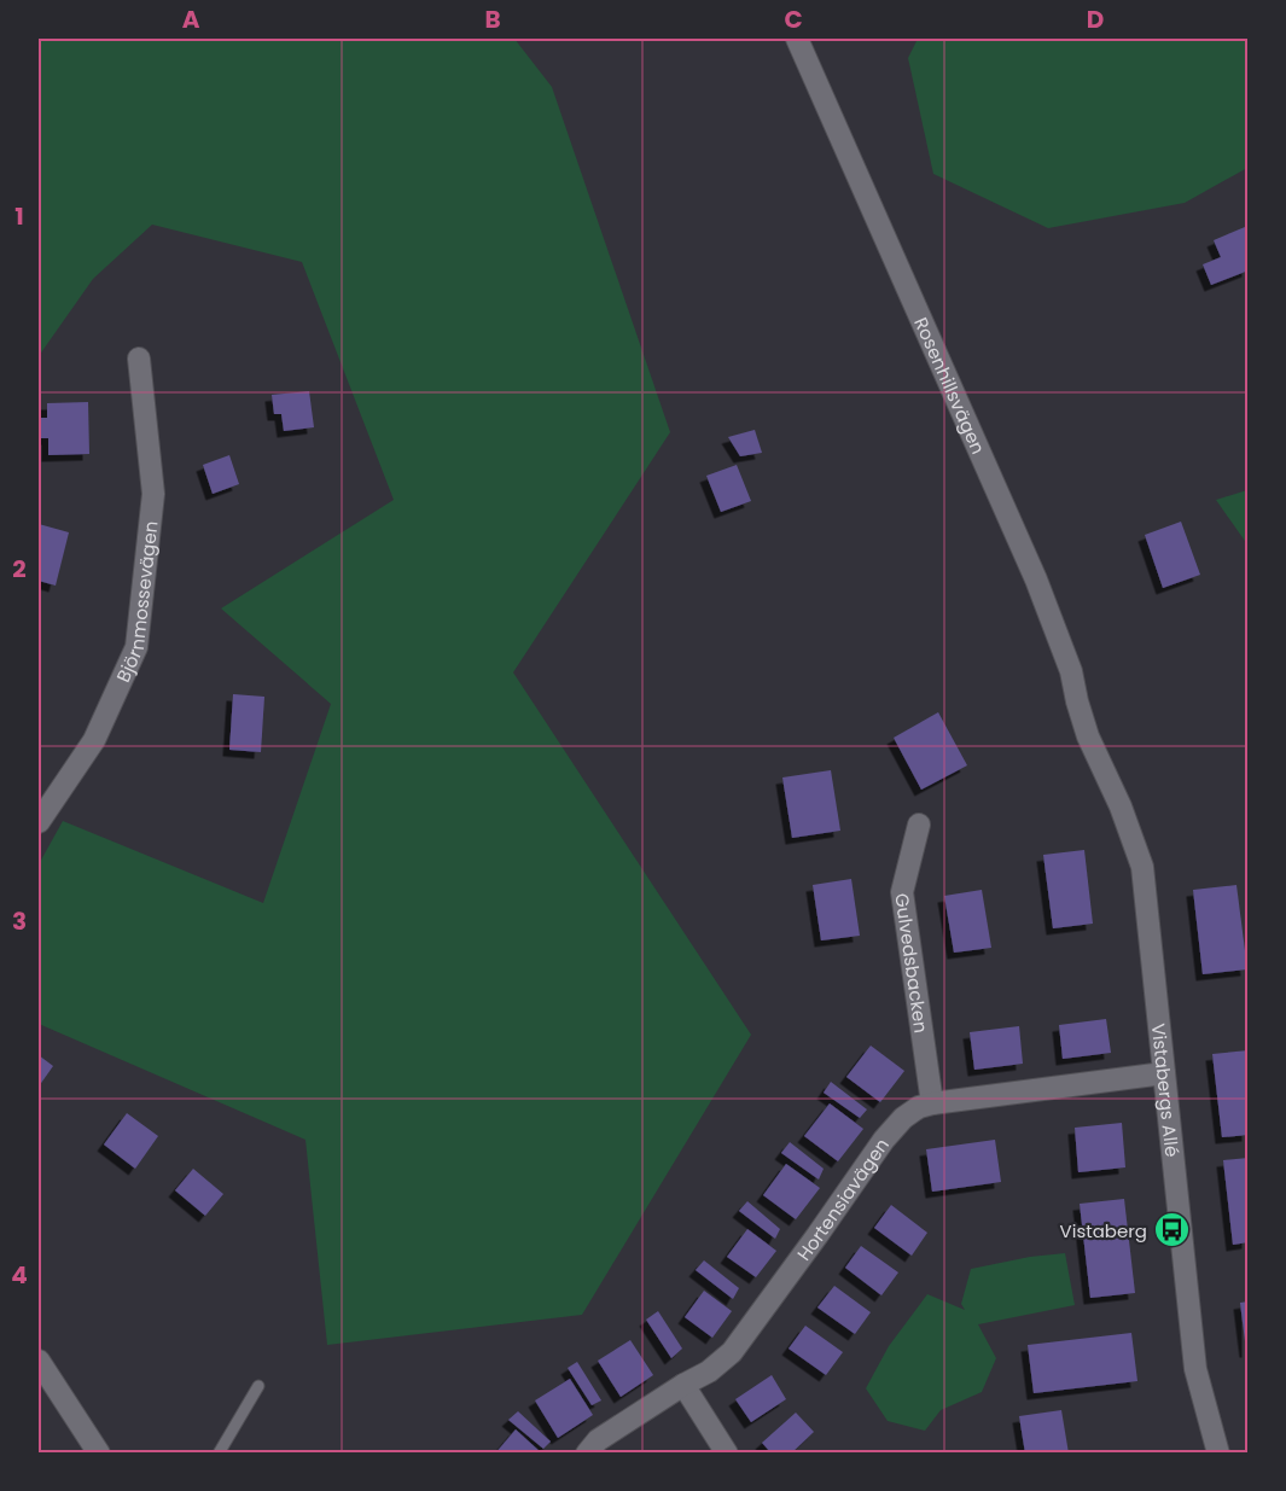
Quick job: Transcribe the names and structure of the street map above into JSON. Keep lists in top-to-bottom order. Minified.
{"streets":{"street":["Rosenhillsvägen","Björnmossevägen","Gulvedsbacken","Vistabergs Allé","Hortensiavägen"]},"crossings":[["Rosenhillsvägen","Vistabergs Allé"],["Gulvedsbacken","Hortensiavägen"],["Vistabergs Allé","Hortensiavägen"]],"places":{"bus stop":["Vistaberg"]},"grid":{"columns":["A","B","C","D"],"rows":["1","2","3","4"]}}
